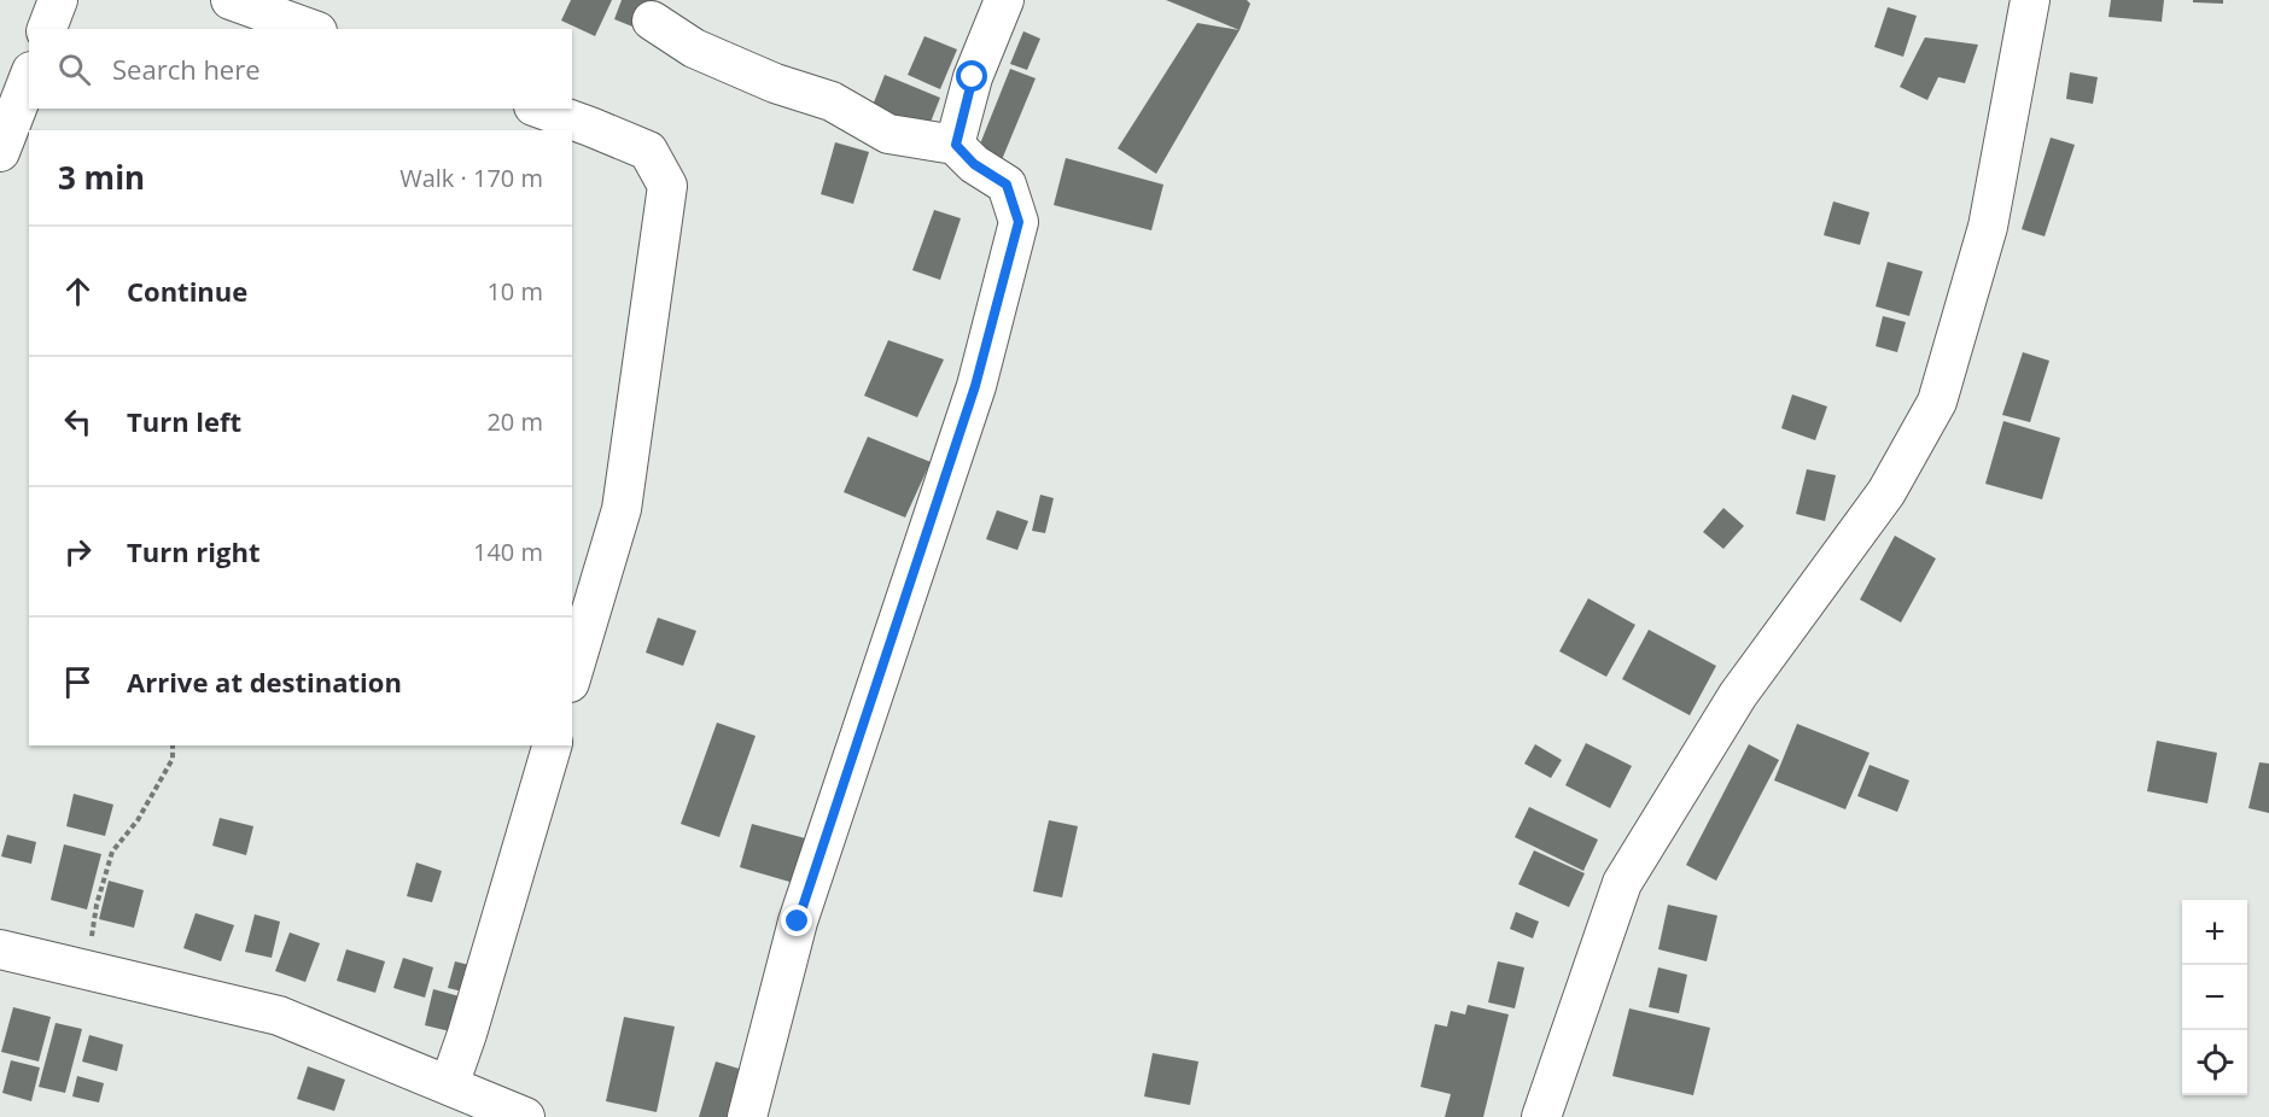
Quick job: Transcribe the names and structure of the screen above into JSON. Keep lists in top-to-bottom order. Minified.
{"page":{"search":"Search here","heading":["3 min","Walk · 170 m"],"list":[["Continue","10 m"],["Turn left","20 m"],["Turn right","140 m"],"Arrive at destination"],"map_buttons":["+","−"]}}
